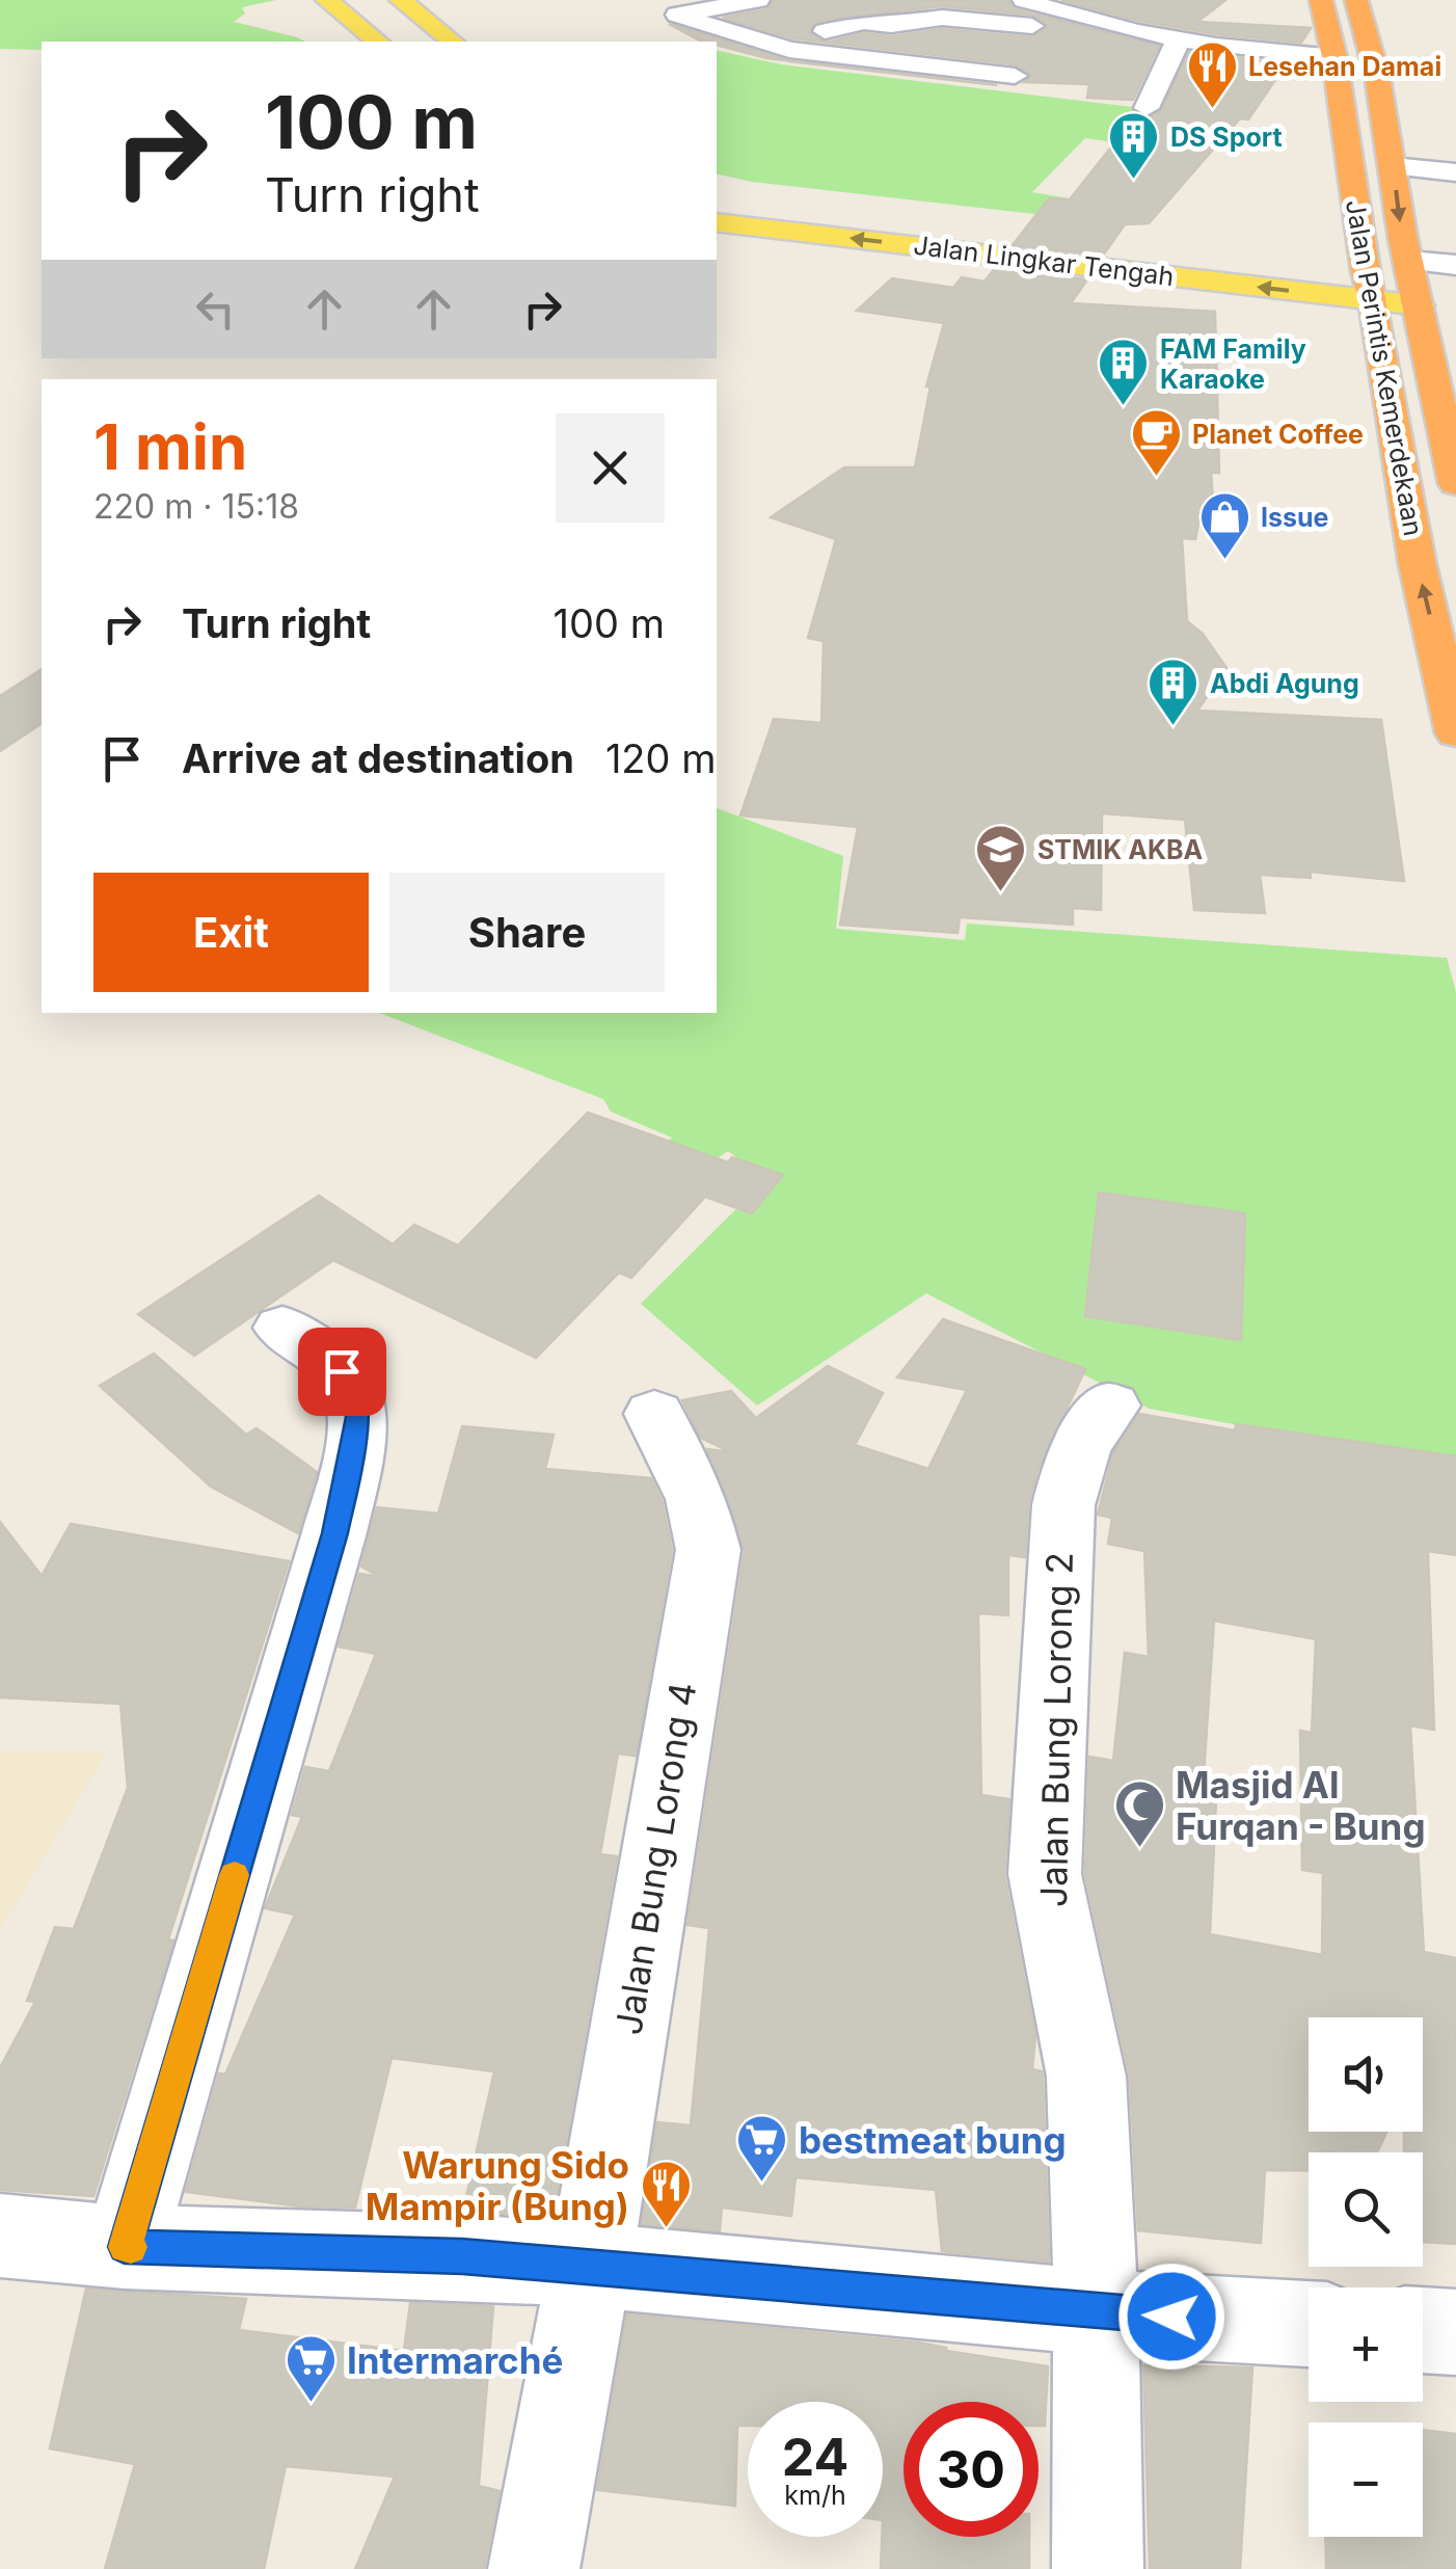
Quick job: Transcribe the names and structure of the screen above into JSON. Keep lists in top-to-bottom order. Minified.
{"streets":{"highway":["Jalan Perintis Kemerdekaan"],"main road":["Jalan Lingkar Tengah"],"street":["Jalan Bung Lorong 2","Jalan Bung Lorong 4"]},"crossings":[["Jalan Lingkar Tengah","Jalan Perintis Kemerdekaan"]],"places":{"restaurant":["Lesehan Damai","Warung Sido Mampir (Bung)"],"building":["DS Sport","FAM Family Karaoke","Abdi Agung"],"cafe":["Planet Coffee"],"shop":["Issue"],"school or university":["STMIK AKBA"],"mosque":["Masjid Al Furqan - Bung"],"supermarket":["bestmeat bung","Intermarché"]},"page":{"turn":["100 m","Turn right"],"heading":["1 min","220 m · 15:18"],"list":[{"name":"Turn right","value":"100 m"},{"name":"Arrive at destination","value":"120 m"}],"buttons":["Exit","Share"],"map_buttons":["+","−"],"speed":"24 km/h","limit":"30"}}
